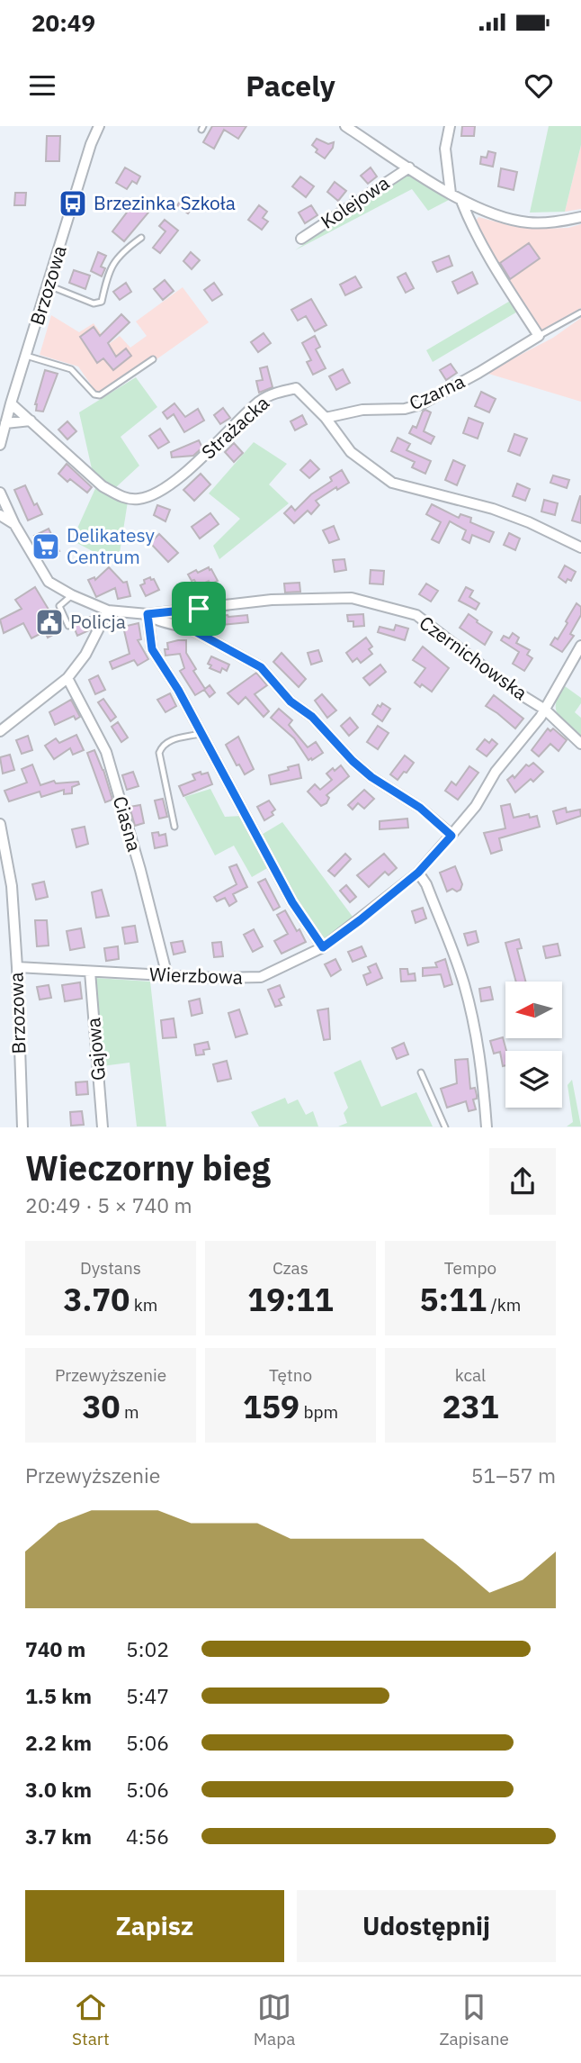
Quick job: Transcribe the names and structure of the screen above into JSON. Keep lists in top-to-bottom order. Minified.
{"streets":{"street":["Kolejowa","Brzozowa","Czarna","Strażacka","Czernichowska","Ciasna","Wierzbowa","Gajowa"]},"crossings":[["Brzozowa","Strażacka"],["Brzozowa","Wierzbowa"],["Czarna","Strażacka"],["Czernichowska","Wierzbowa"],["Ciasna","Wierzbowa"],["Wierzbowa","Gajowa"]],"places":{"bus stop":["Brzezinka Szkoła"],"supermarket":["Delikatesy Centrum"],"public building":["Policja"]},"north":"left","page":{"status":"20:49","header":"Pacely","heading":["Wieczorny bieg","20:49 · 5 × 740 m"],"stats":[["Dystans","3.70 km"],["Czas","19:11"],["Tempo","5:11 /km"],["Przewyższenie","30 m"],["Tętno","159 bpm"],["kcal","231"]],"chart":["Przewyższenie","51–57 m"],"list":[{"name":"740 m","note":"5:02"},{"name":"1.5 km","note":"5:47"},{"name":"2.2 km","note":"5:06"},{"name":"3.0 km","note":"5:06"},{"name":"3.7 km","note":"4:56"}],"buttons":["Zapisz","Udostępnij"],"tabs":["Start","Mapa","Zapisane"]}}
